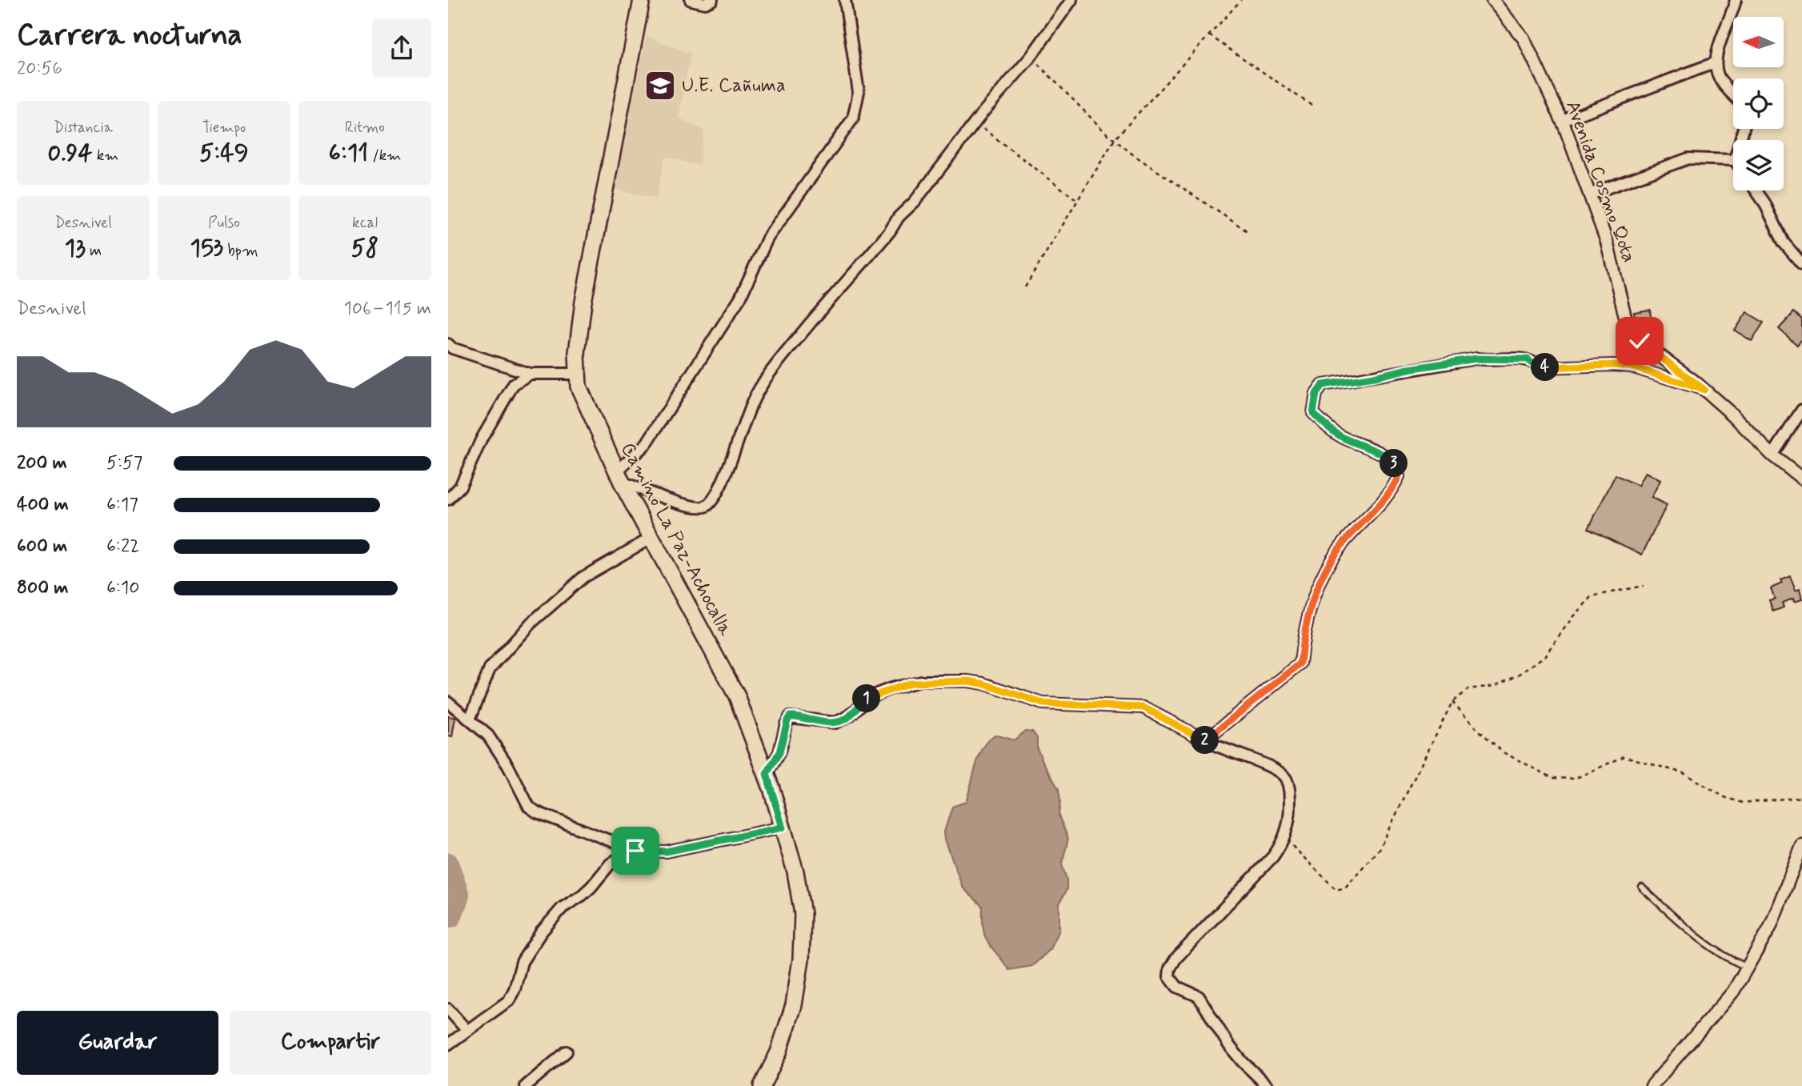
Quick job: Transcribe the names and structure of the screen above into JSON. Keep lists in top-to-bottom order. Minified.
{"streets":{"main road":["Camino La Paz-Achocalla"],"street":["Avenida Cosmo Qota"]},"places":{"school or university":["U.E. Cañuma"]},"north":"left","page":{"heading":["Carrera nocturna","20:56"],"stats":[["Distancia","0.94 km"],["Tiempo","5:49"],["Ritmo","6:11 /km"],["Desnivel","13 m"],["Pulso","153 bpm"],["kcal","58"]],"chart":["Desnivel","106–115 m"],"pins":["4","3","1","2"],"list":[{"name":"200 m","note":"5:57"},{"name":"400 m","note":"6:17"},{"name":"600 m","note":"6:22"},{"name":"800 m","note":"6:10"}],"buttons":["Guardar","Compartir"]}}
